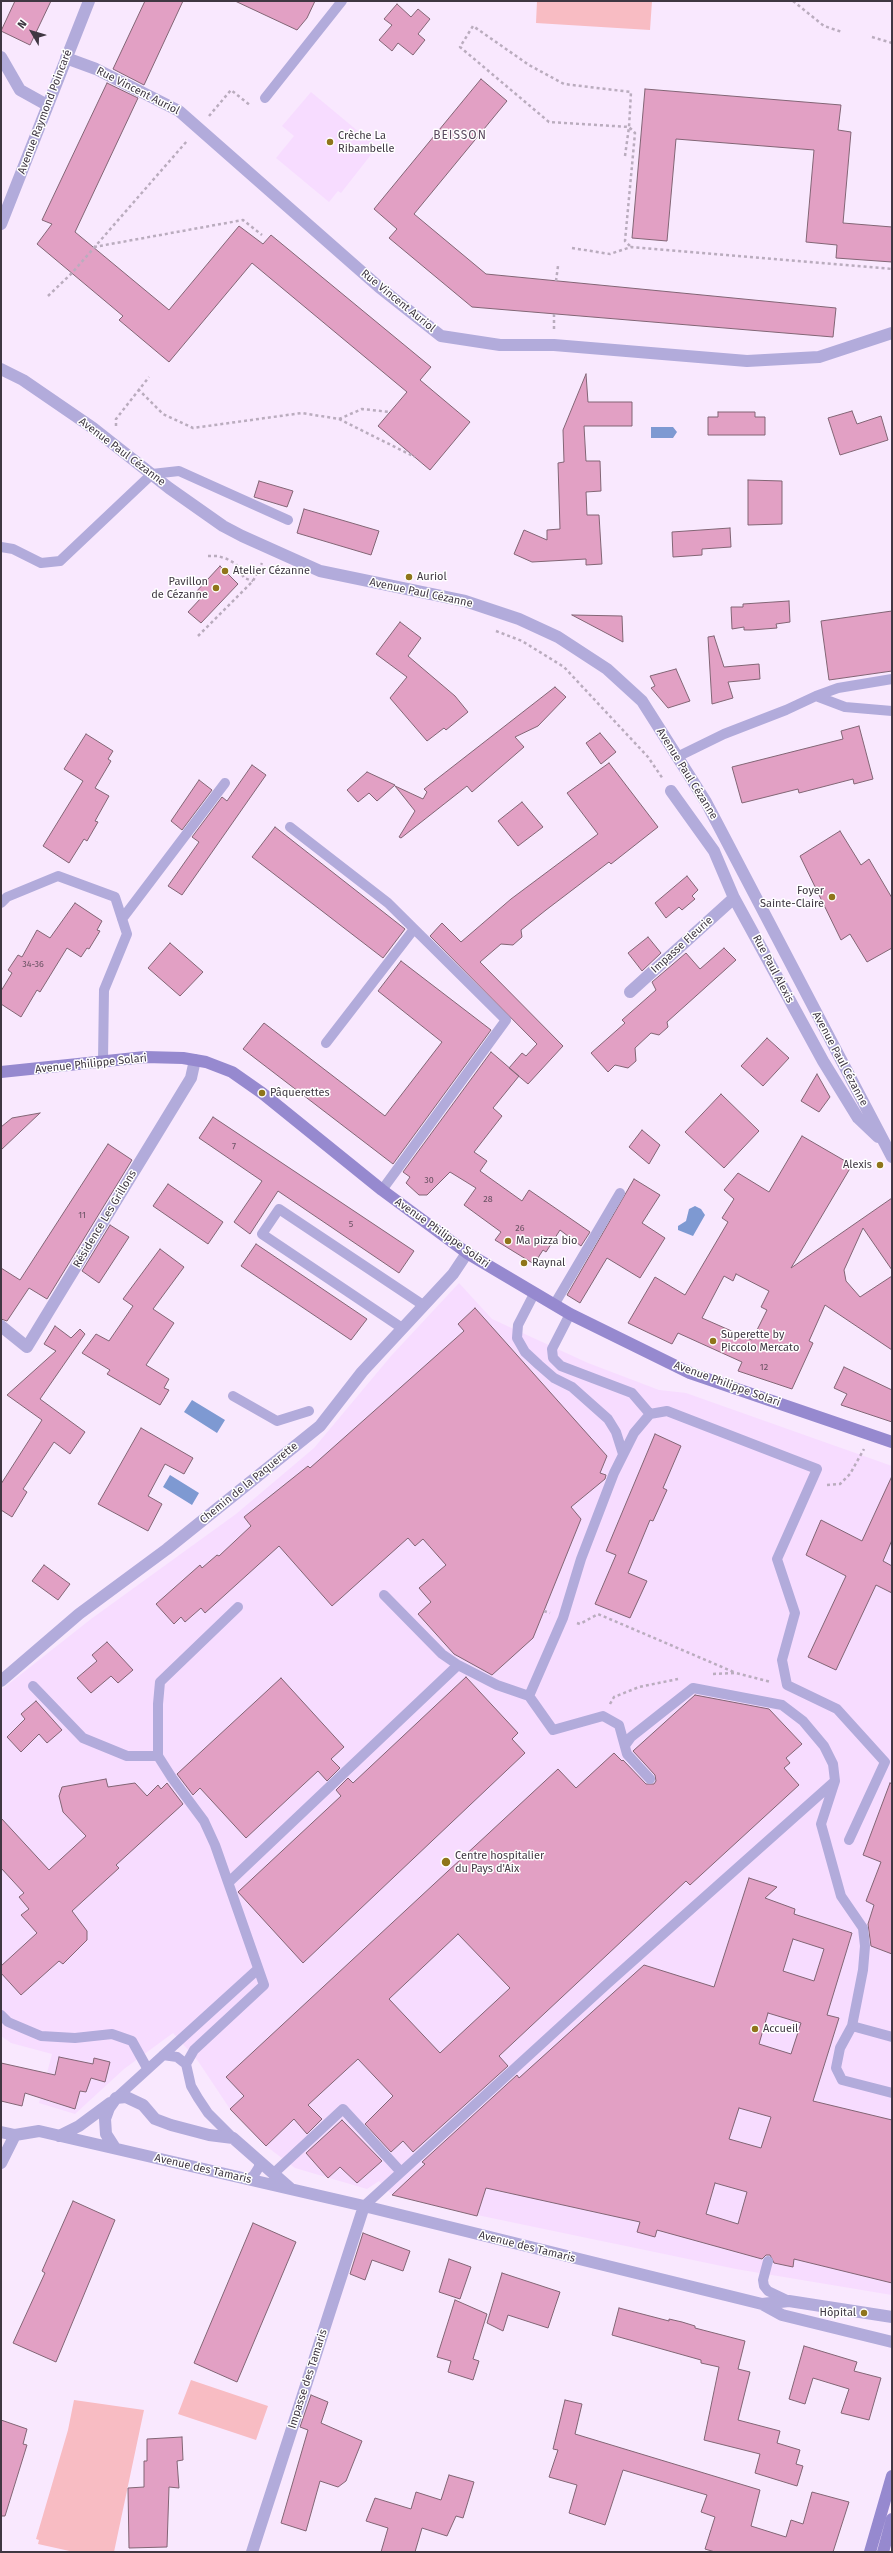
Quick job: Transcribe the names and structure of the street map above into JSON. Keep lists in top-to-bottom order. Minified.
{"streets":{"main road":["Avenue Philippe Solari"],"street":["Rue Vincent Auriol","Avenue Raymond Poincaré","Avenue Paul Cézanne","Impasse Fleurie","Rue Paul Alexis","Résidence Les Grillons","Chemin de la Paquerette","Avenue des Tamaris","Impasse des Tamaris"]},"crossings":[["Rue Vincent Auriol","Avenue Raymond Poincaré"],["Avenue Paul Cézanne","Rue Paul Alexis"],["Impasse Fleurie","Rue Paul Alexis"],["Avenue Philippe Solari","Résidence Les Grillons"],["Avenue Philippe Solari","Chemin de la Paquerette"],["Avenue des Tamaris","Impasse des Tamaris"]],"districts":["BEISSON"],"places":["Crèche La Ribambelle","Atelier Cézanne","Auriol","Pavillon de Cézanne","Foyer Sainte-Claire","Pâquerettes","Alexis","Ma pizza bio","Raynal","Superette by Piccolo Mercato","Centre hospitalier du Pays d'Aix","Accueil","Hôpital"],"house_numbers":["34-36","7","30","28","11","5","26","12"],"north":"top left"}
